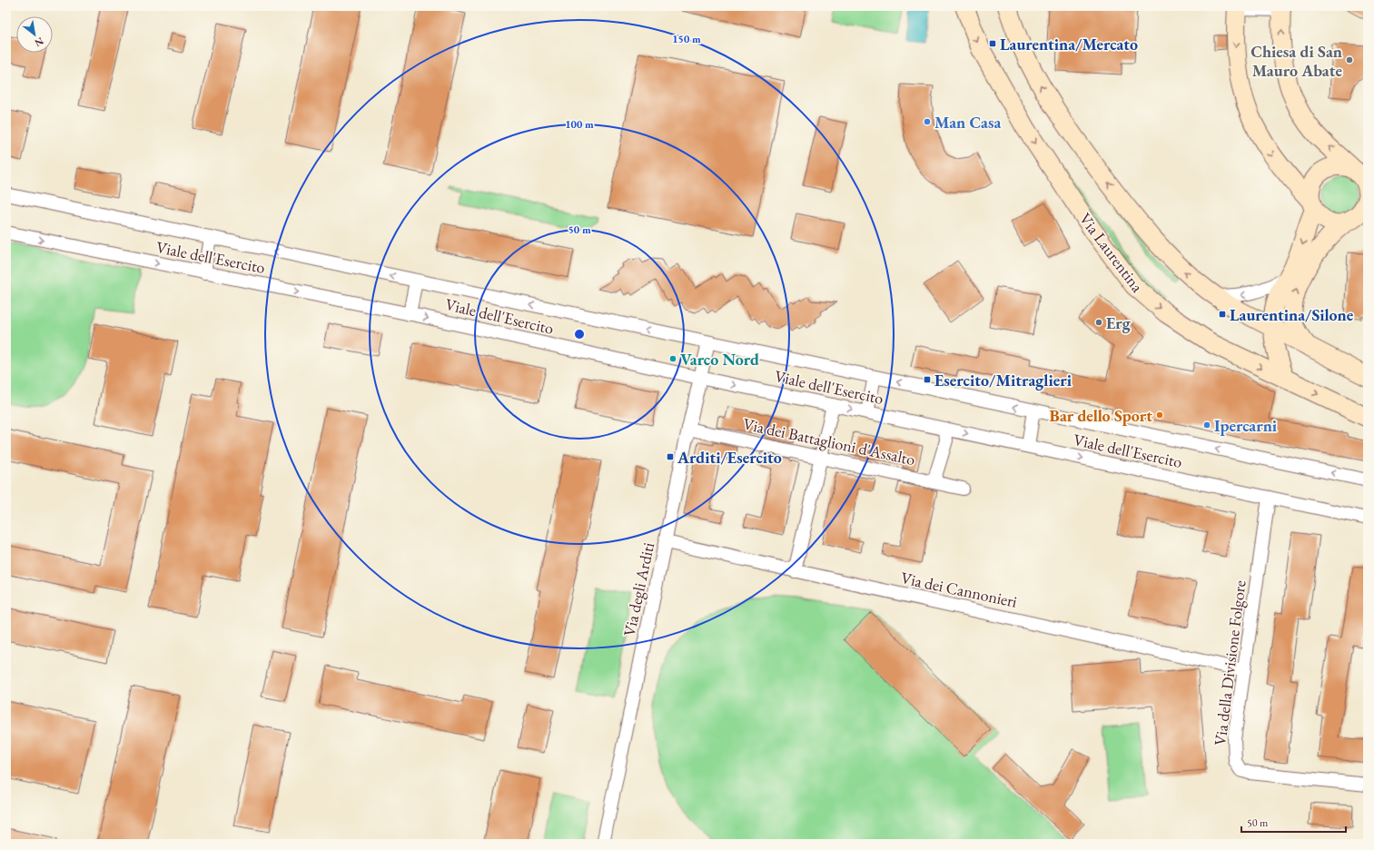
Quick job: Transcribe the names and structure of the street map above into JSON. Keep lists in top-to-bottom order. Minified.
{"streets":{"main road":["Via Laurentina"],"street":["Viale dell'Esercito","Via dei Battaglioni d'Assalto","Via degli Arditi","Via dei Cannonieri","Via della Divisione Folgore"]},"crossings":[["Viale dell'Esercito","Via degli Arditi"],["Viale dell'Esercito","Via della Divisione Folgore"],["Via dei Battaglioni d'Assalto","Via degli Arditi"],["Via degli Arditi","Via dei Cannonieri"],["Via dei Cannonieri","Via della Divisione Folgore"]],"places":{"transit":["Laurentina/Mercato","Laurentina/Silone","Esercito/Mitraglieri","Arditi/Esercito"],"other":["Chiesa di San Mauro Abate","Man Casa","Erg","Varco Nord","Bar dello Sport","Ipercarni"]},"scale_bar":"50 m","north":"bottom right","rings":["150 m","100 m","50 m"]}
